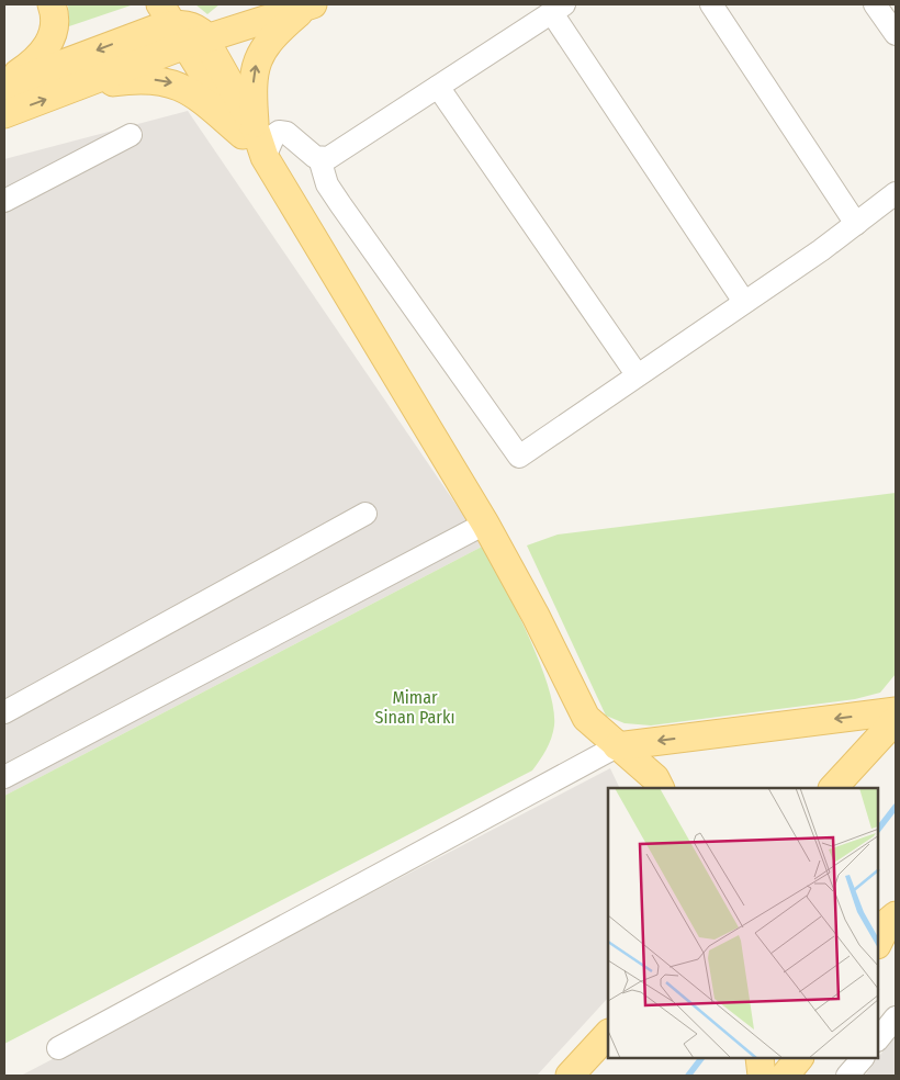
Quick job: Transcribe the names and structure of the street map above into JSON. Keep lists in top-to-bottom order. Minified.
{"parks":["Mimar Sinan Parkı"]}
